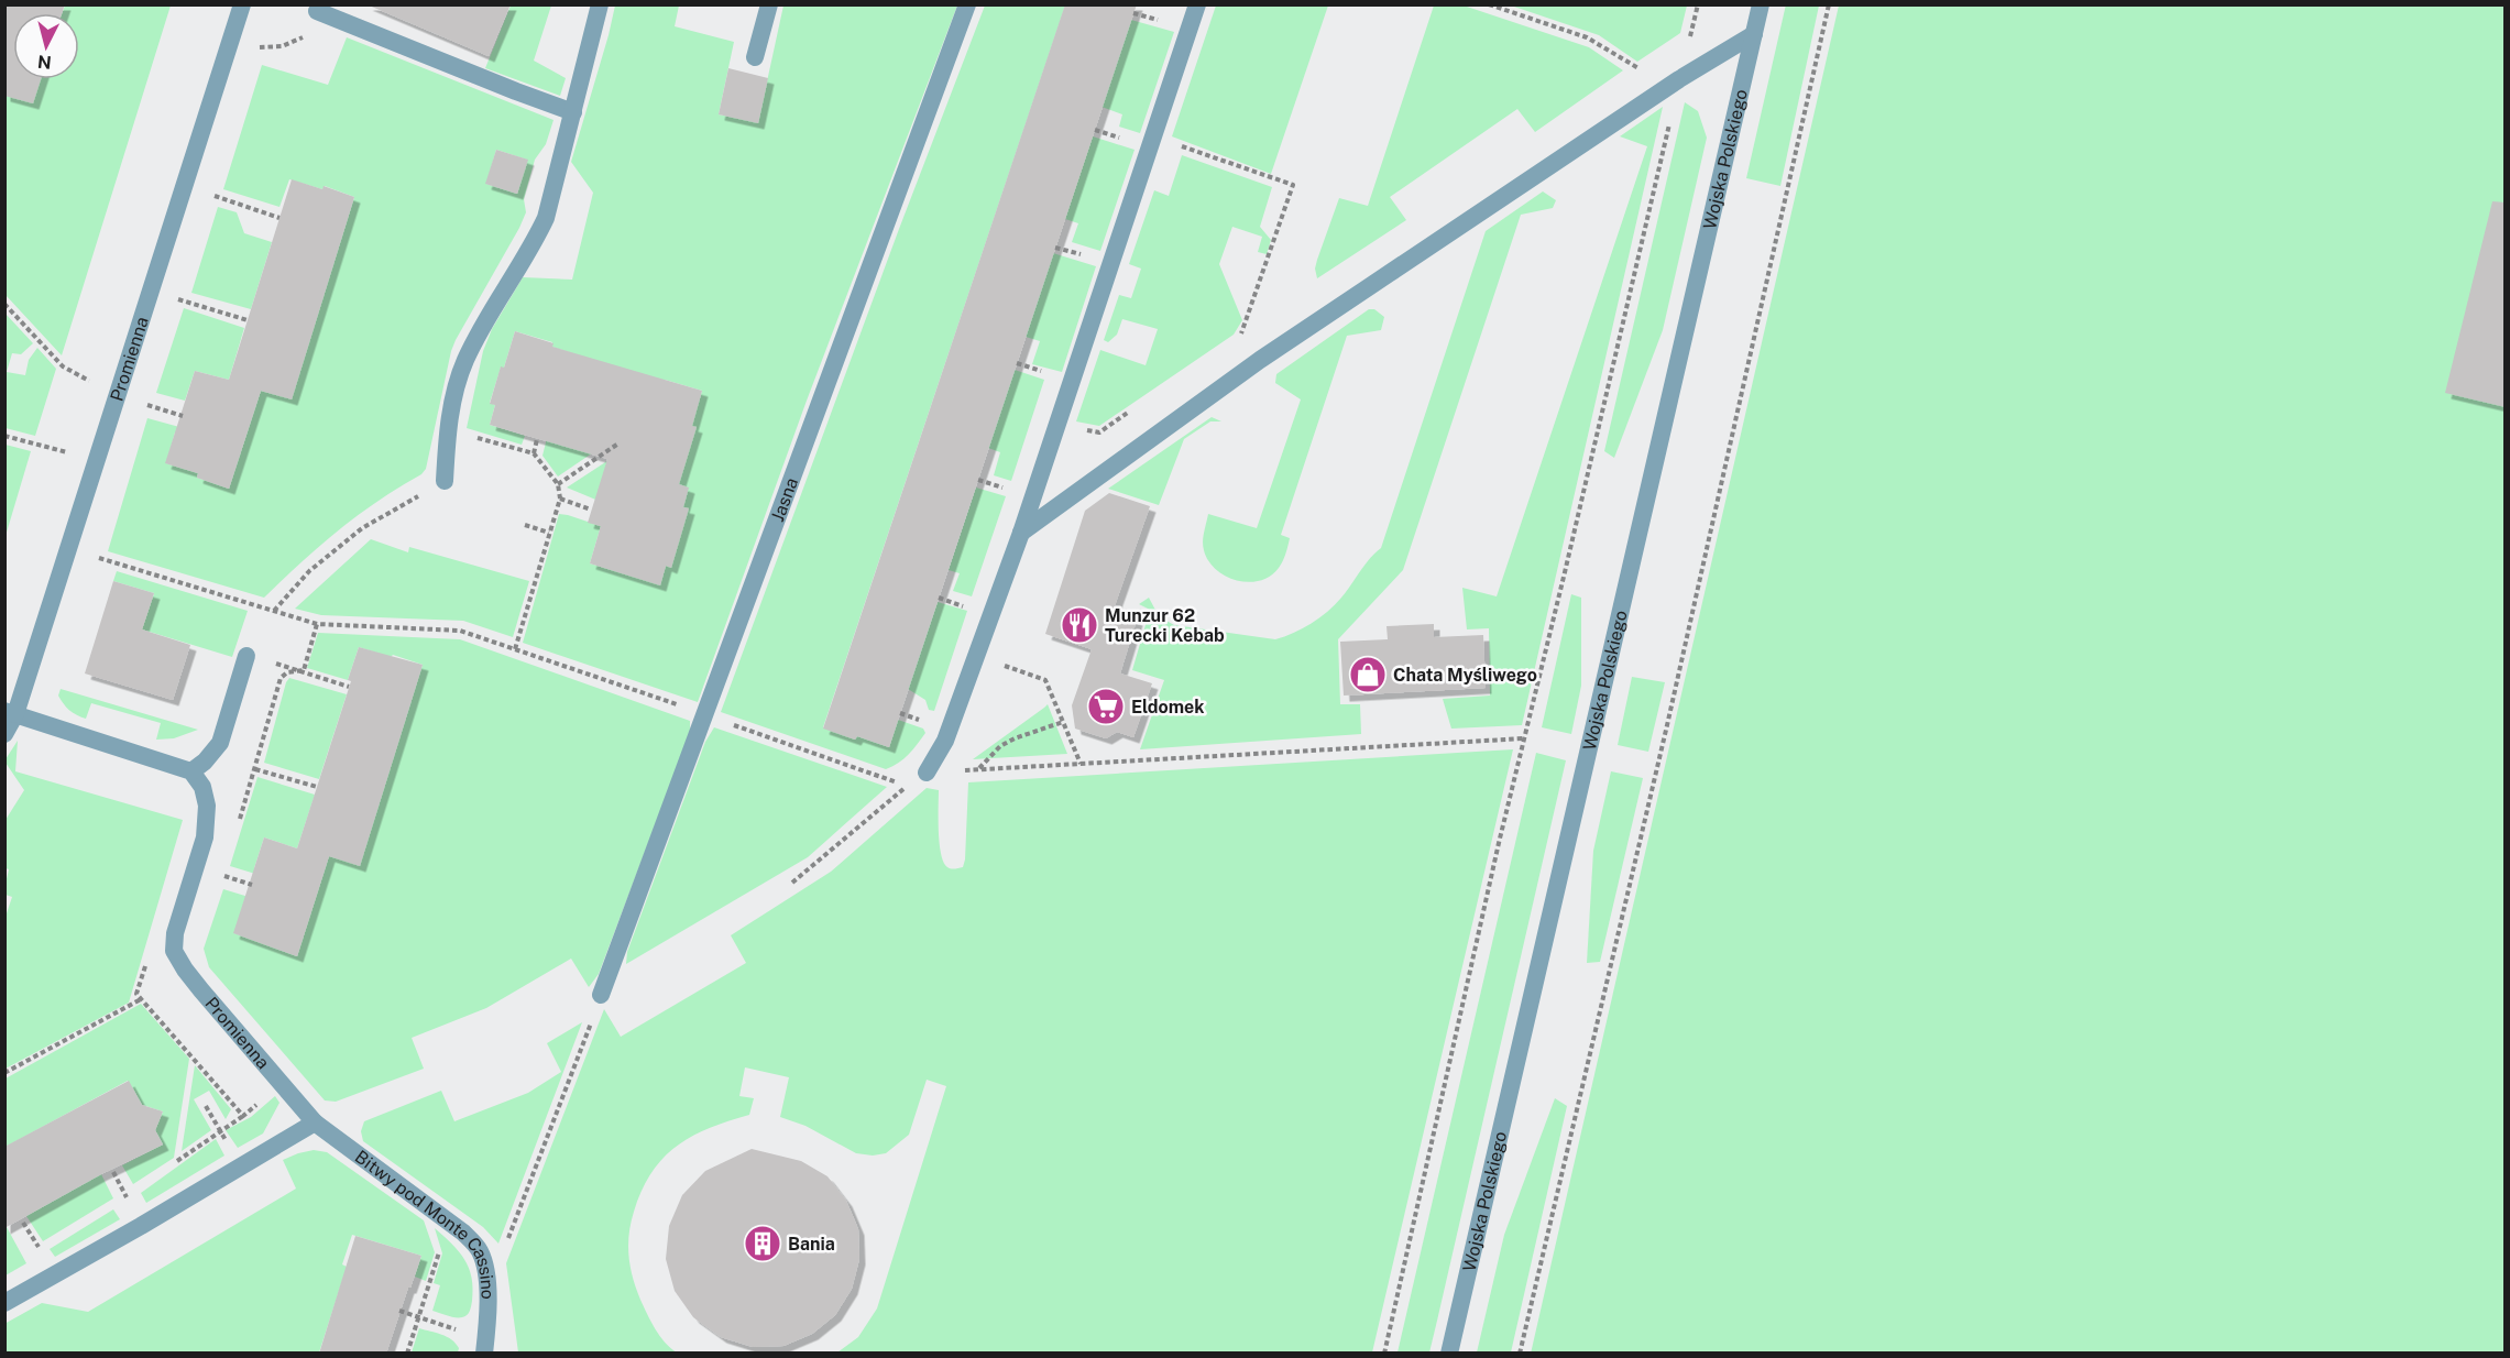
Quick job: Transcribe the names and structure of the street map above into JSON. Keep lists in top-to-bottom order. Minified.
{"streets":{"street":["Wojska Polskiego","Promienna","Jasna","Bitwy pod Monte Cassino"]},"crossings":[["Promienna","Bitwy pod Monte Cassino"]],"places":{"restaurant":["Munzur 62 Turecki Kebab"],"shop":["Chata Myśliwego"],"supermarket":["Eldomek"],"building":["Bania"]},"north":"bottom"}
